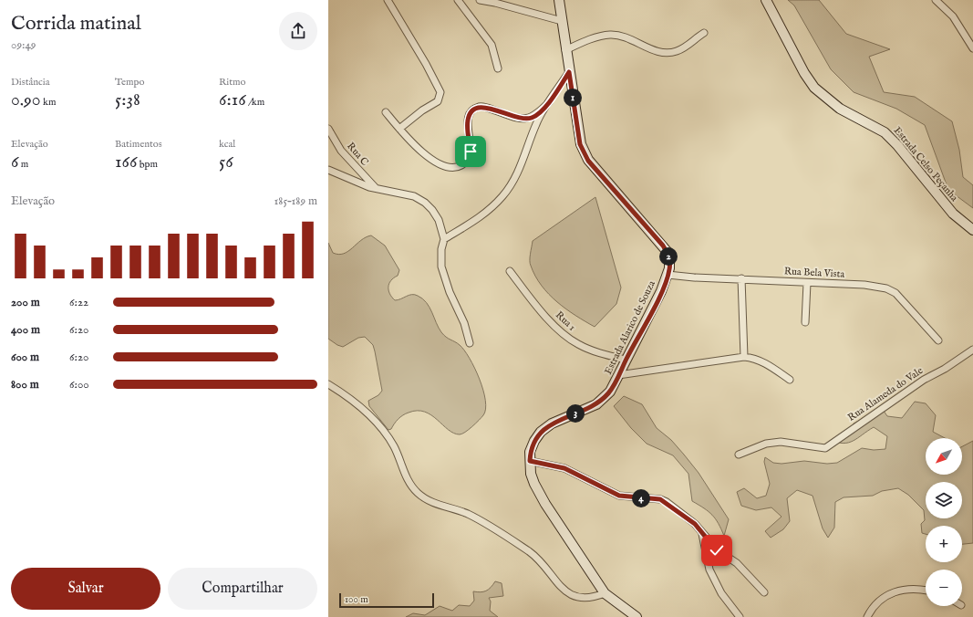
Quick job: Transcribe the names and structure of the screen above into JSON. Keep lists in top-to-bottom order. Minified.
{"streets":{"main road":["Estrada Celso Peçanha","Estrada Alarico de Souza"],"street":["Rua C","Rua Bela Vista","Rua 1","Rua Alameda do Vale"]},"crossings":[["Rua Bela Vista","Estrada Alarico de Souza"],["Rua 1","Estrada Alarico de Souza"]],"scale_bar":"100 m","north":"bottom left","page":{"heading":["Corrida matinal","09:49"],"stats":[["Distância","0.90 km"],["Tempo","5:38"],["Ritmo","6:16 /km"],["Elevação","6 m"],["Batimentos","166 bpm"],["kcal","56"]],"pins":["1","2","3","4"],"chart":["Elevação","185–189 m"],"list":[{"name":"200 m","note":"6:22"},{"name":"400 m","note":"6:20"},{"name":"600 m","note":"6:20"},{"name":"800 m","note":"6:00"}],"map_buttons":["+","−"],"buttons":["Salvar","Compartilhar"],"scale":"100 m"}}
